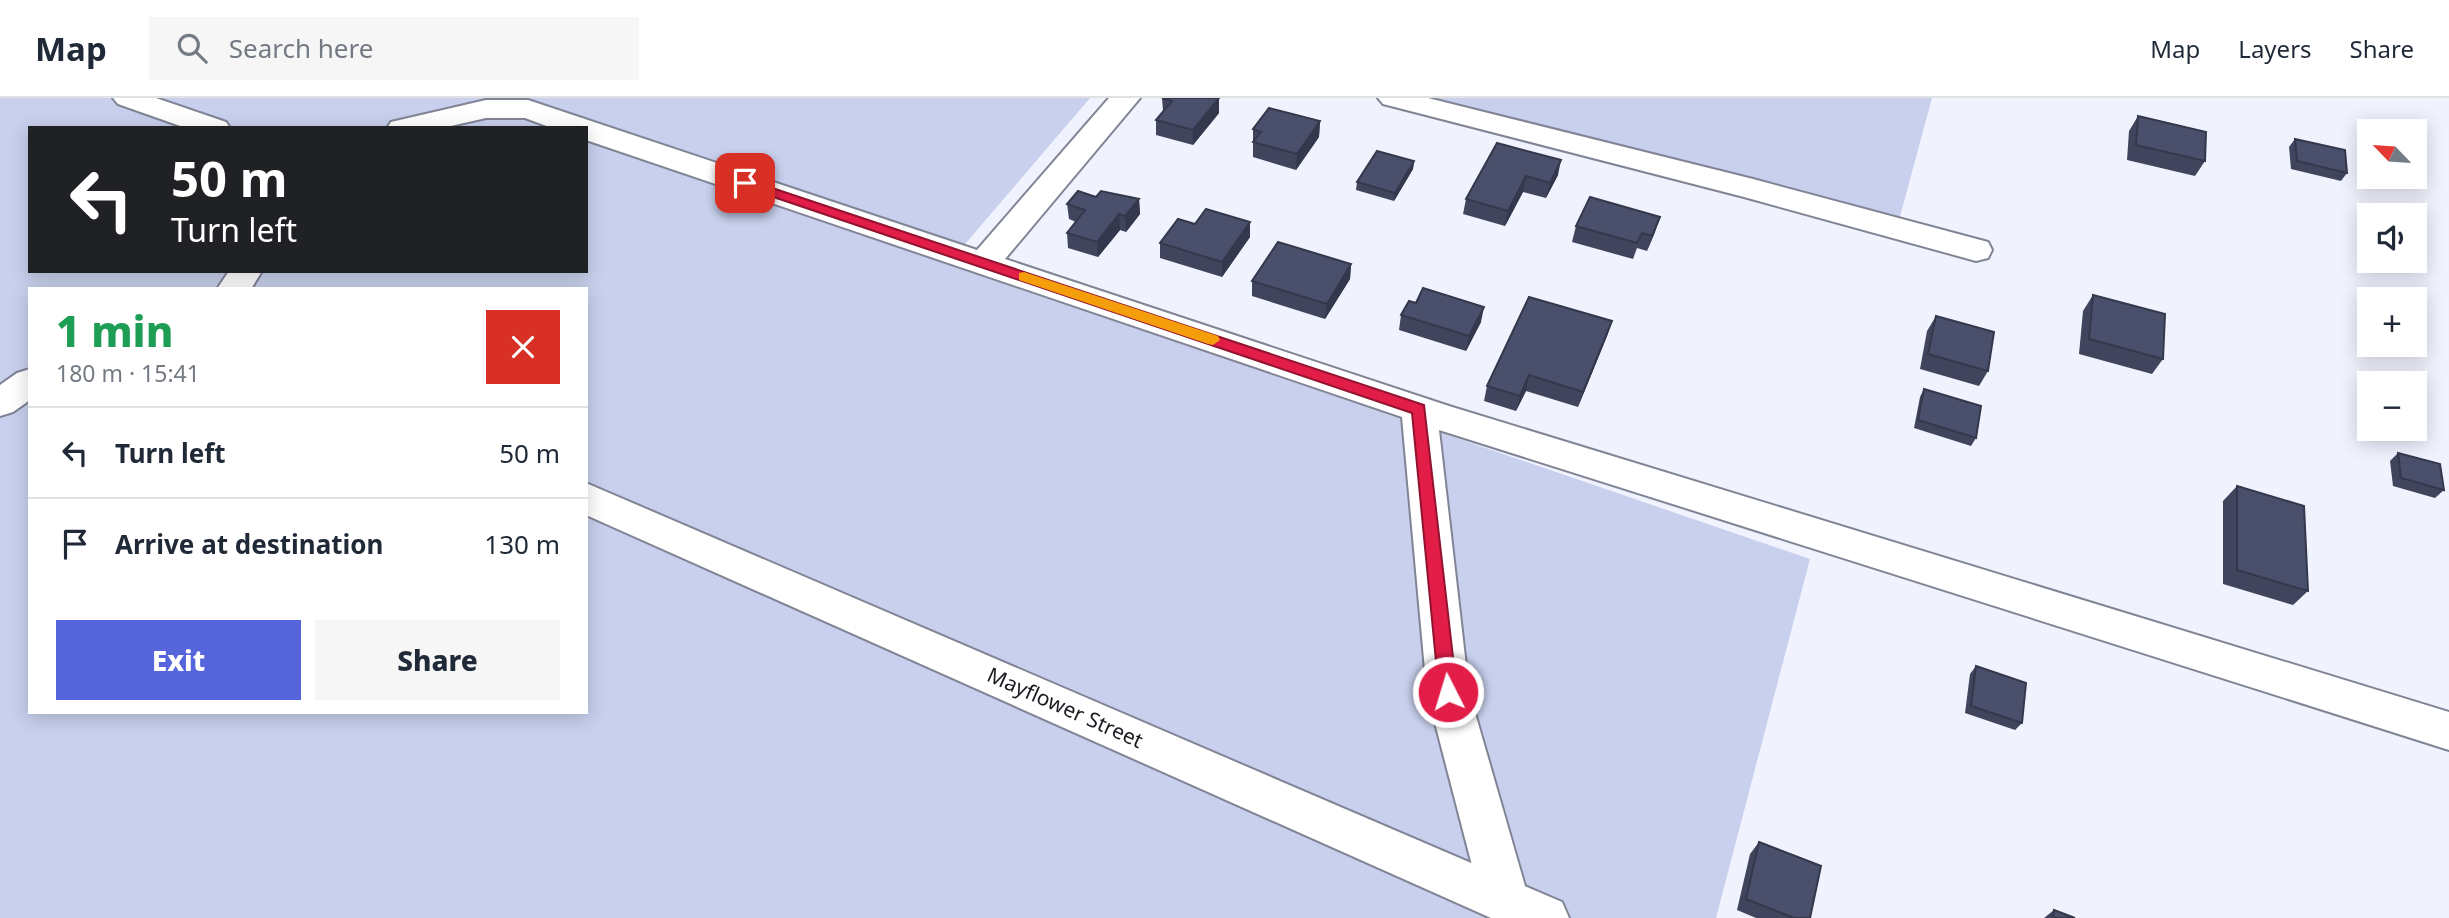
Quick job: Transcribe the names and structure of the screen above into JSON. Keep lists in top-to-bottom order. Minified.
{"streets":{"street":["Mayflower Street"]},"north":"top left","page":{"header":"Map","search":"Search here","nav":["Map","Layers","Share"],"map_buttons":["+","−"],"turn":["50 m","Turn left"],"heading":["1 min","180 m · 15:41"],"list":[{"name":"Turn left","value":"50 m"},{"name":"Arrive at destination","value":"130 m"}],"buttons":["Exit","Share"]}}
